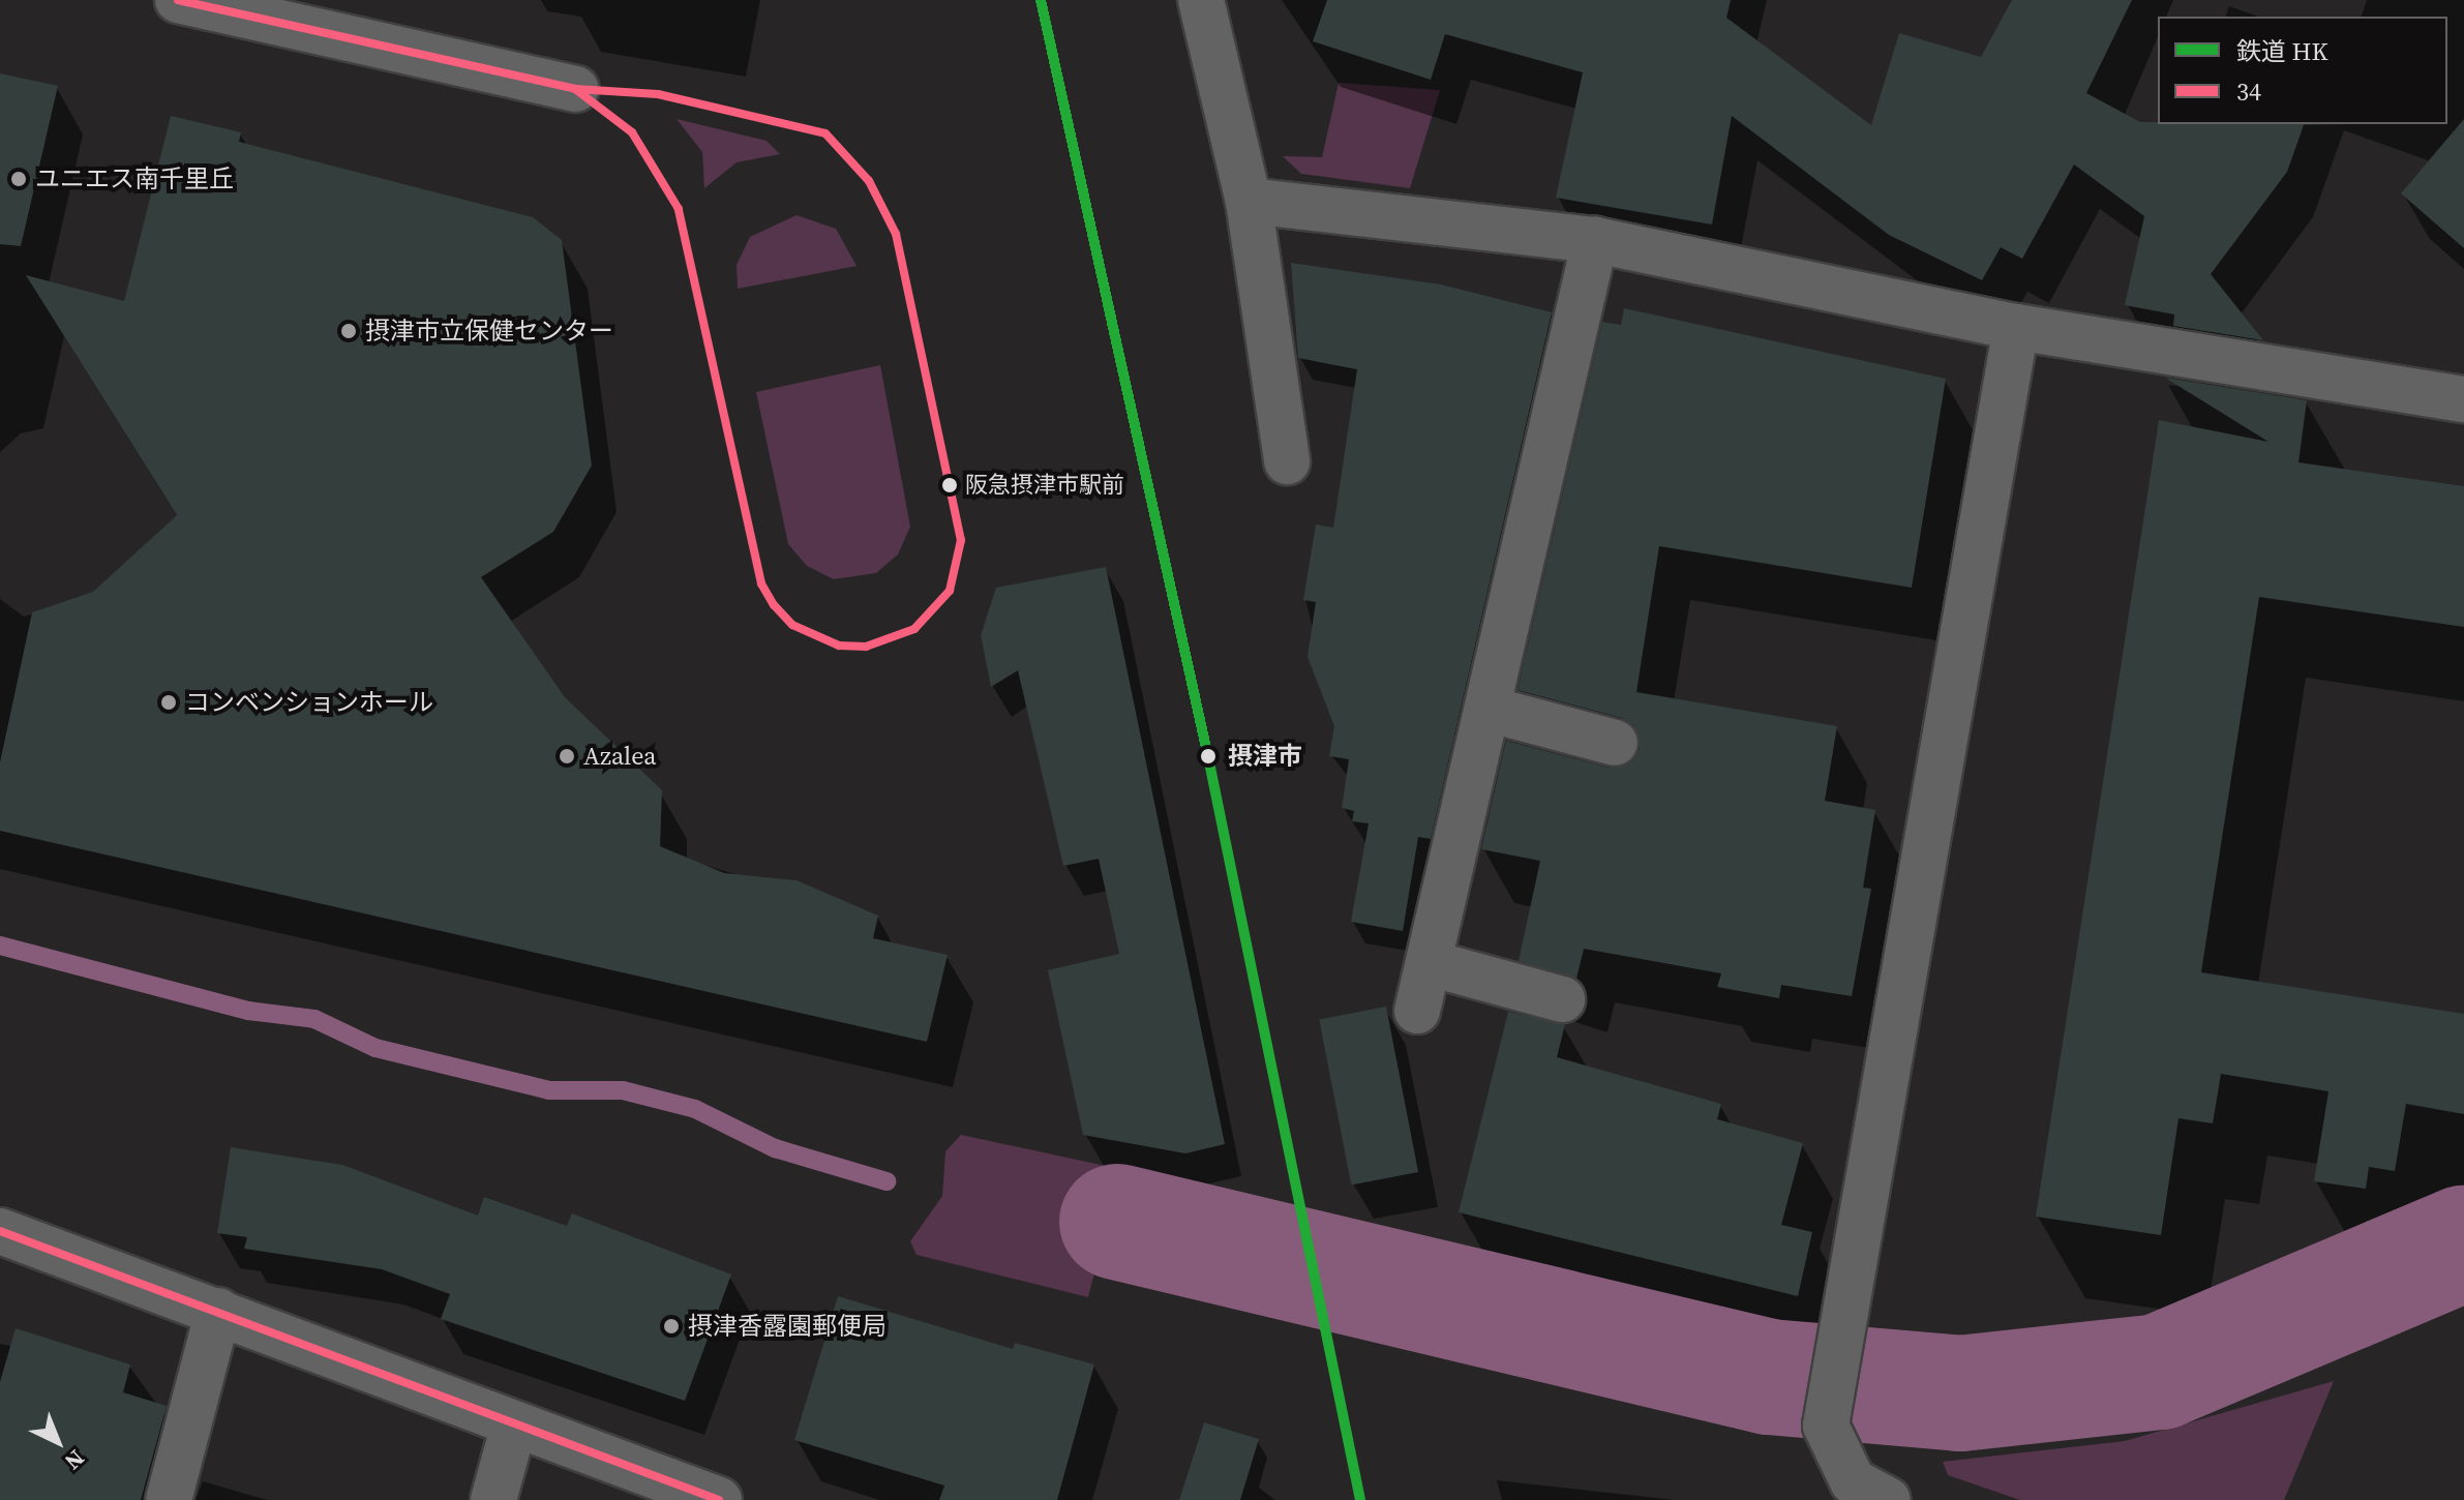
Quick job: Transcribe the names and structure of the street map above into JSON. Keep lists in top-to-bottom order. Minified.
{"places":["ユニエス南千里丘","摂津市立保健センター","阪急摂津市駅前","コンベンションホール","Azalea","摂津市","摂津香露園郵便局"],"lines":["rail line HK","transit line 34"],"legend":["鉄道 HK","34"],"north":"bottom right"}
